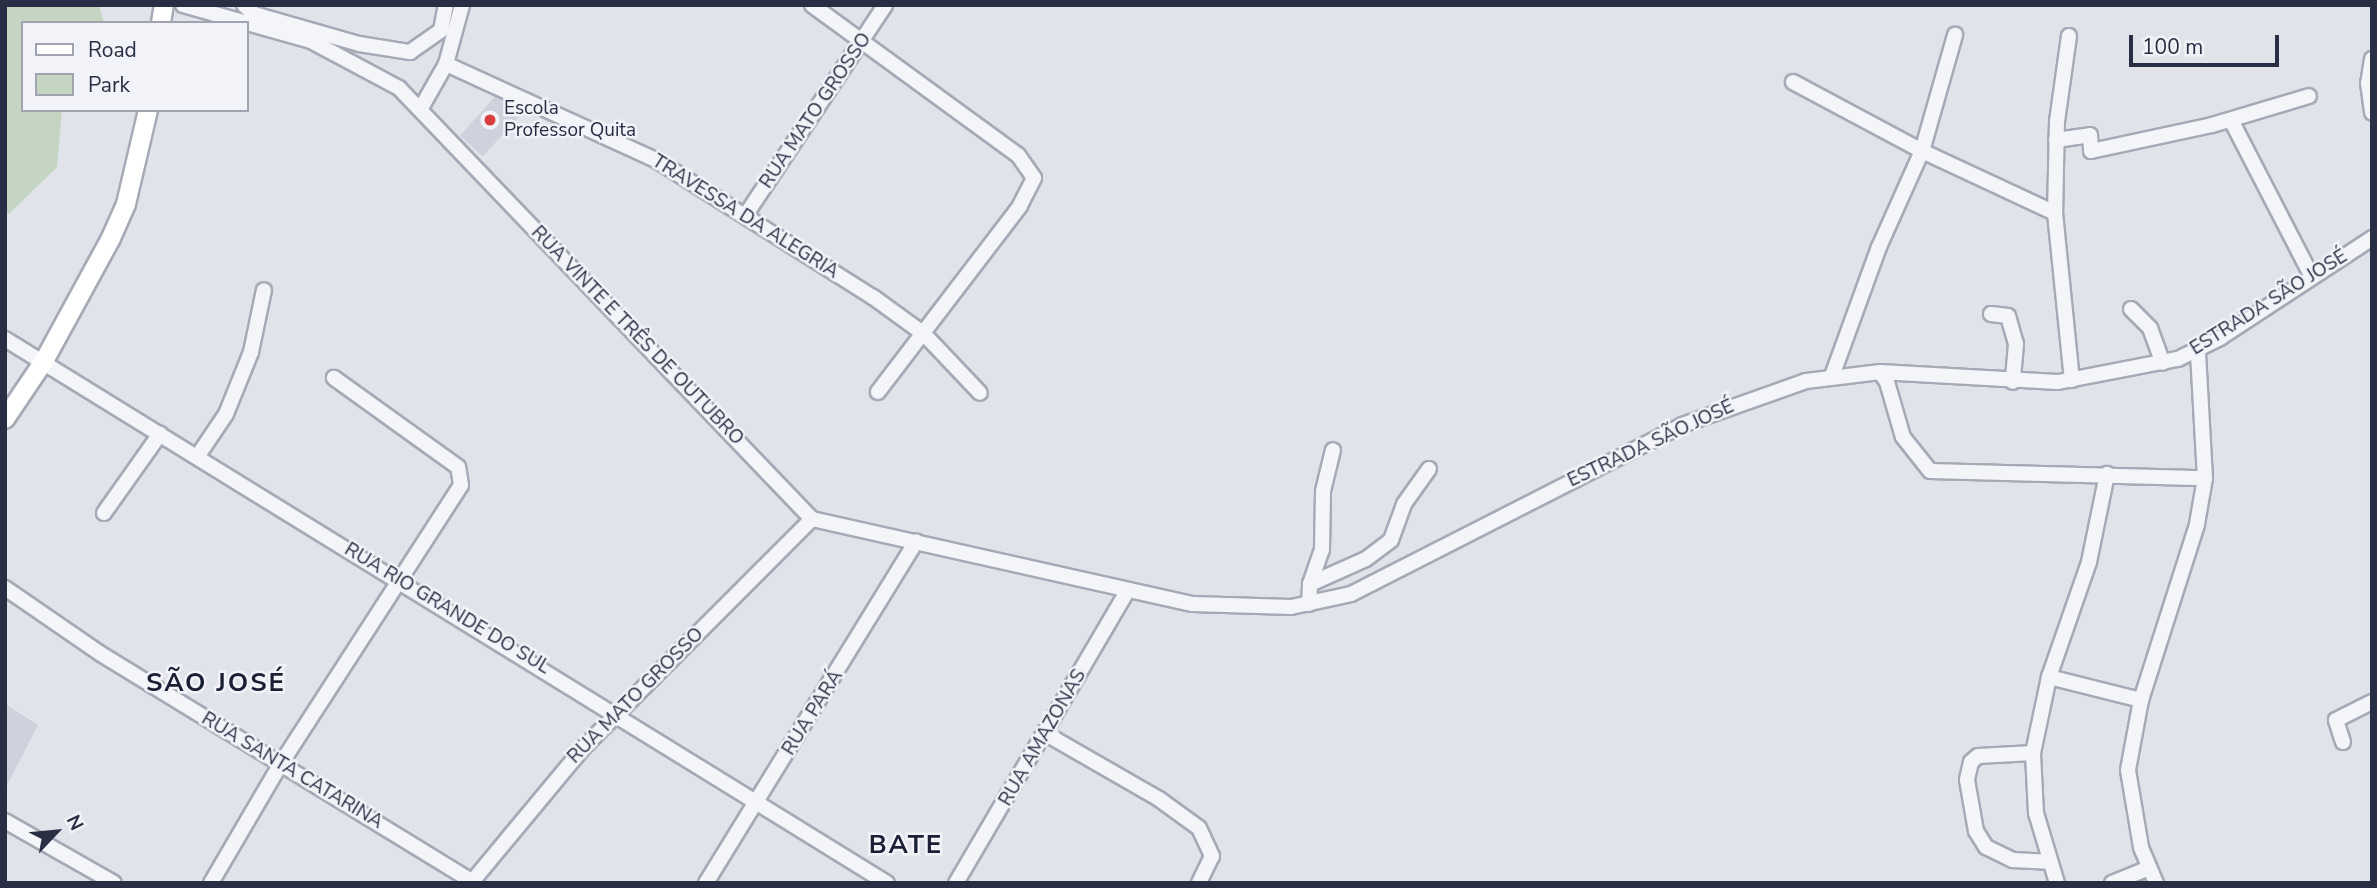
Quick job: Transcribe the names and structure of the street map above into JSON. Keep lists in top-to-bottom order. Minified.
{"streets":{"street":["RUA MATO GROSSO","TRAVESSA DA ALEGRIA","ESTRADA SÃO JOSÉ","RUA VINTE E TRÊS DE OUTUBRO","RUA RIO GRANDE DO SUL","RUA PARÁ","RUA AMAZONAS","RUA SANTA CATARINA"]},"crossings":[["RUA MATO GROSSO","TRAVESSA DA ALEGRIA"],["RUA MATO GROSSO","RUA VINTE E TRÊS DE OUTUBRO"],["RUA MATO GROSSO","RUA RIO GRANDE DO SUL"],["RUA MATO GROSSO","RUA SANTA CATARINA"],["ESTRADA SÃO JOSÉ","RUA AMAZONAS"],["RUA RIO GRANDE DO SUL","RUA PARÁ"]],"districts":["SÃO JOSÉ","BATE"],"places":["Escola Professor Quita"],"legend":["Road","Park"],"scale_bar":"100 m","north":"top right"}
